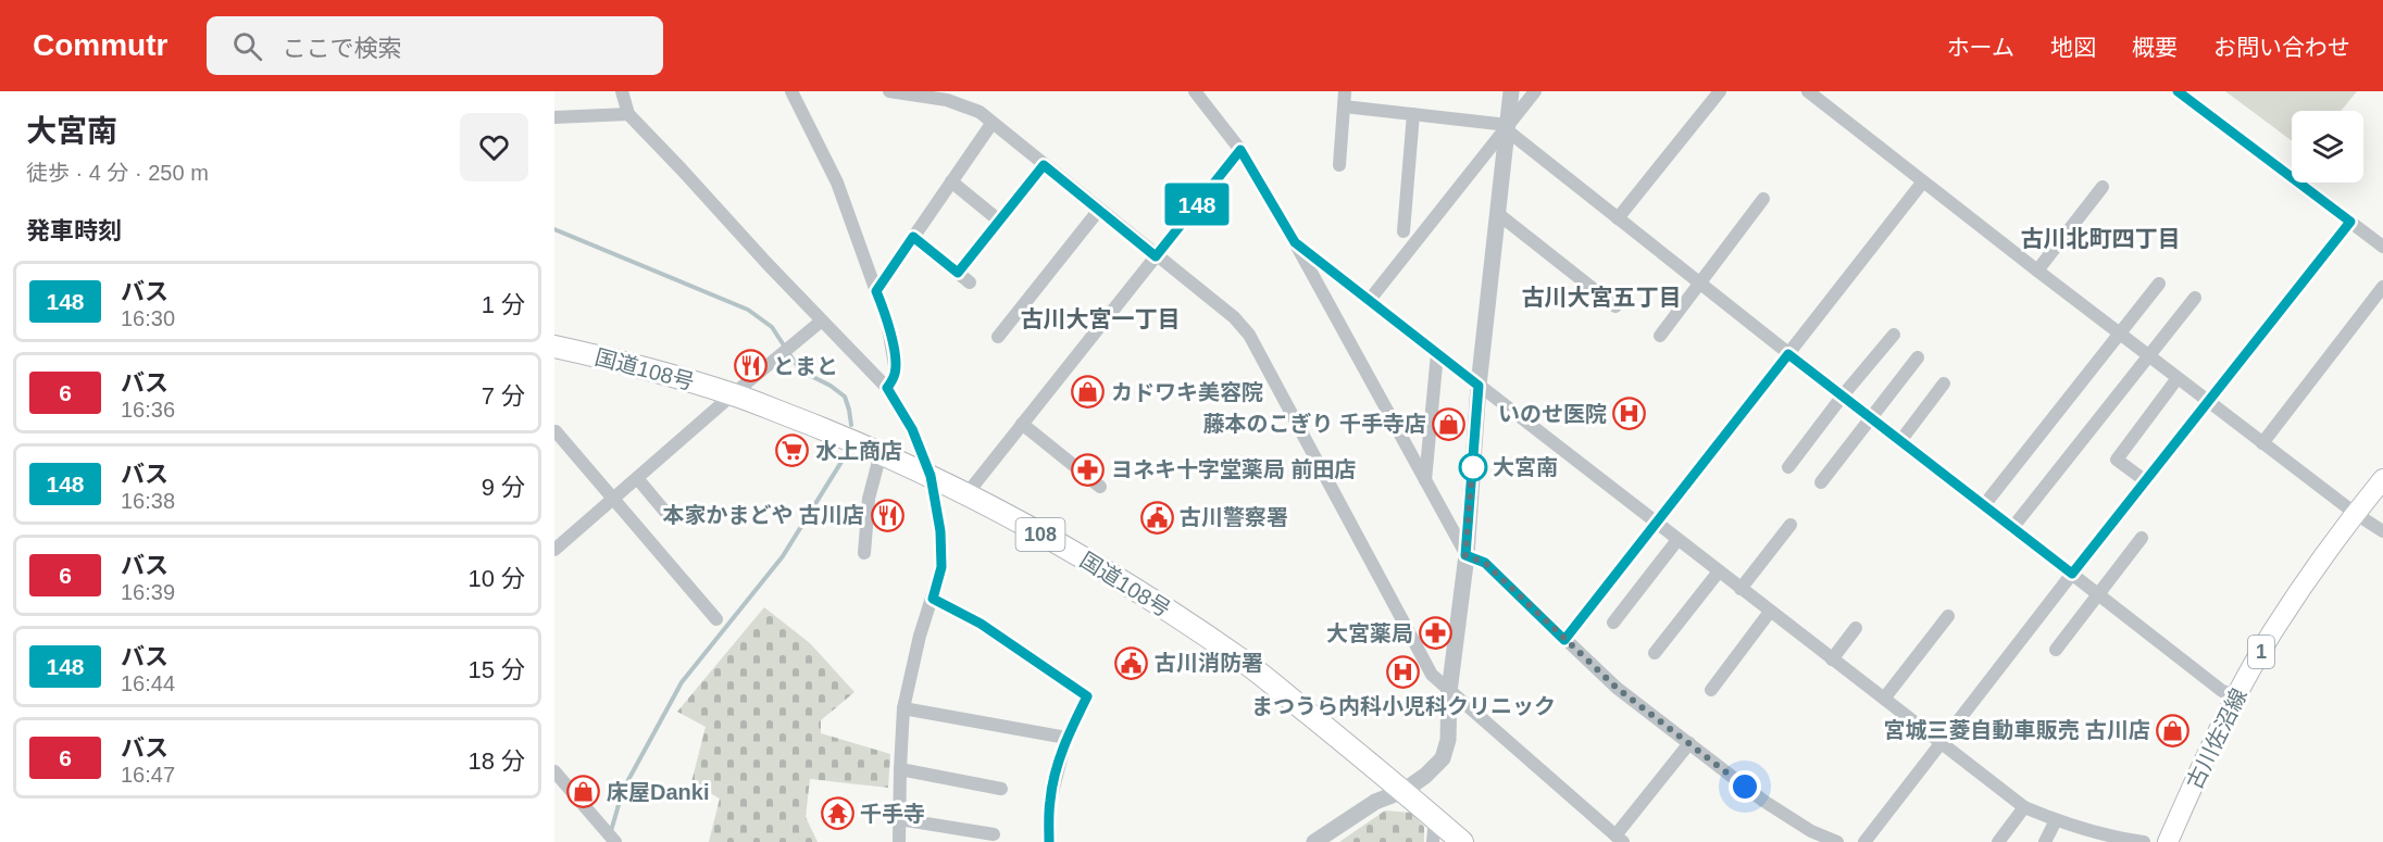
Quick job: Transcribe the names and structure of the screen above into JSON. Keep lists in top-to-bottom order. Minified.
{"streets":{"highway":["国道108号","108"],"main road":["1","古川佐沼線"]},"districts":["古川北町四丁目","古川大宮五丁目","古川大宮一丁目"],"places":{"restaurant":["とまと","本家かまどや 古川店"],"shop":["カドワキ美容院","藤本のこぎり 千手寺店","宮城三菱自動車販売 古川店","床屋Danki"],"hospital":["いのせ医院","まつうら内科小児科クリニック"],"supermarket":["水上商店"],"other":["大宮南"],"pharmacy":["ヨネキ十字堂薬局 前田店","大宮薬局"],"public building":["古川警察署","古川消防署"],"temple":["千手寺"]},"lines":["bus line 148"],"page":{"header":"Commutr","search":"ここで検索","nav":["ホーム","地図","概要","お問い合わせ"],"heading":[["大宮南","徒歩 · 4 分 · 250 m"],"発車時刻"],"on_map":"148","list":[{"mark":"148","name":"バス","note":"16:30","value":"1 分"},{"mark":"6","name":"バス","note":"16:36","value":"7 分"},{"mark":"148","name":"バス","note":"16:38","value":"9 分"},{"mark":"6","name":"バス","note":"16:39","value":"10 分"},{"mark":"148","name":"バス","note":"16:44","value":"15 分"},{"mark":"6","name":"バス","note":"16:47","value":"18 分"}]}}
